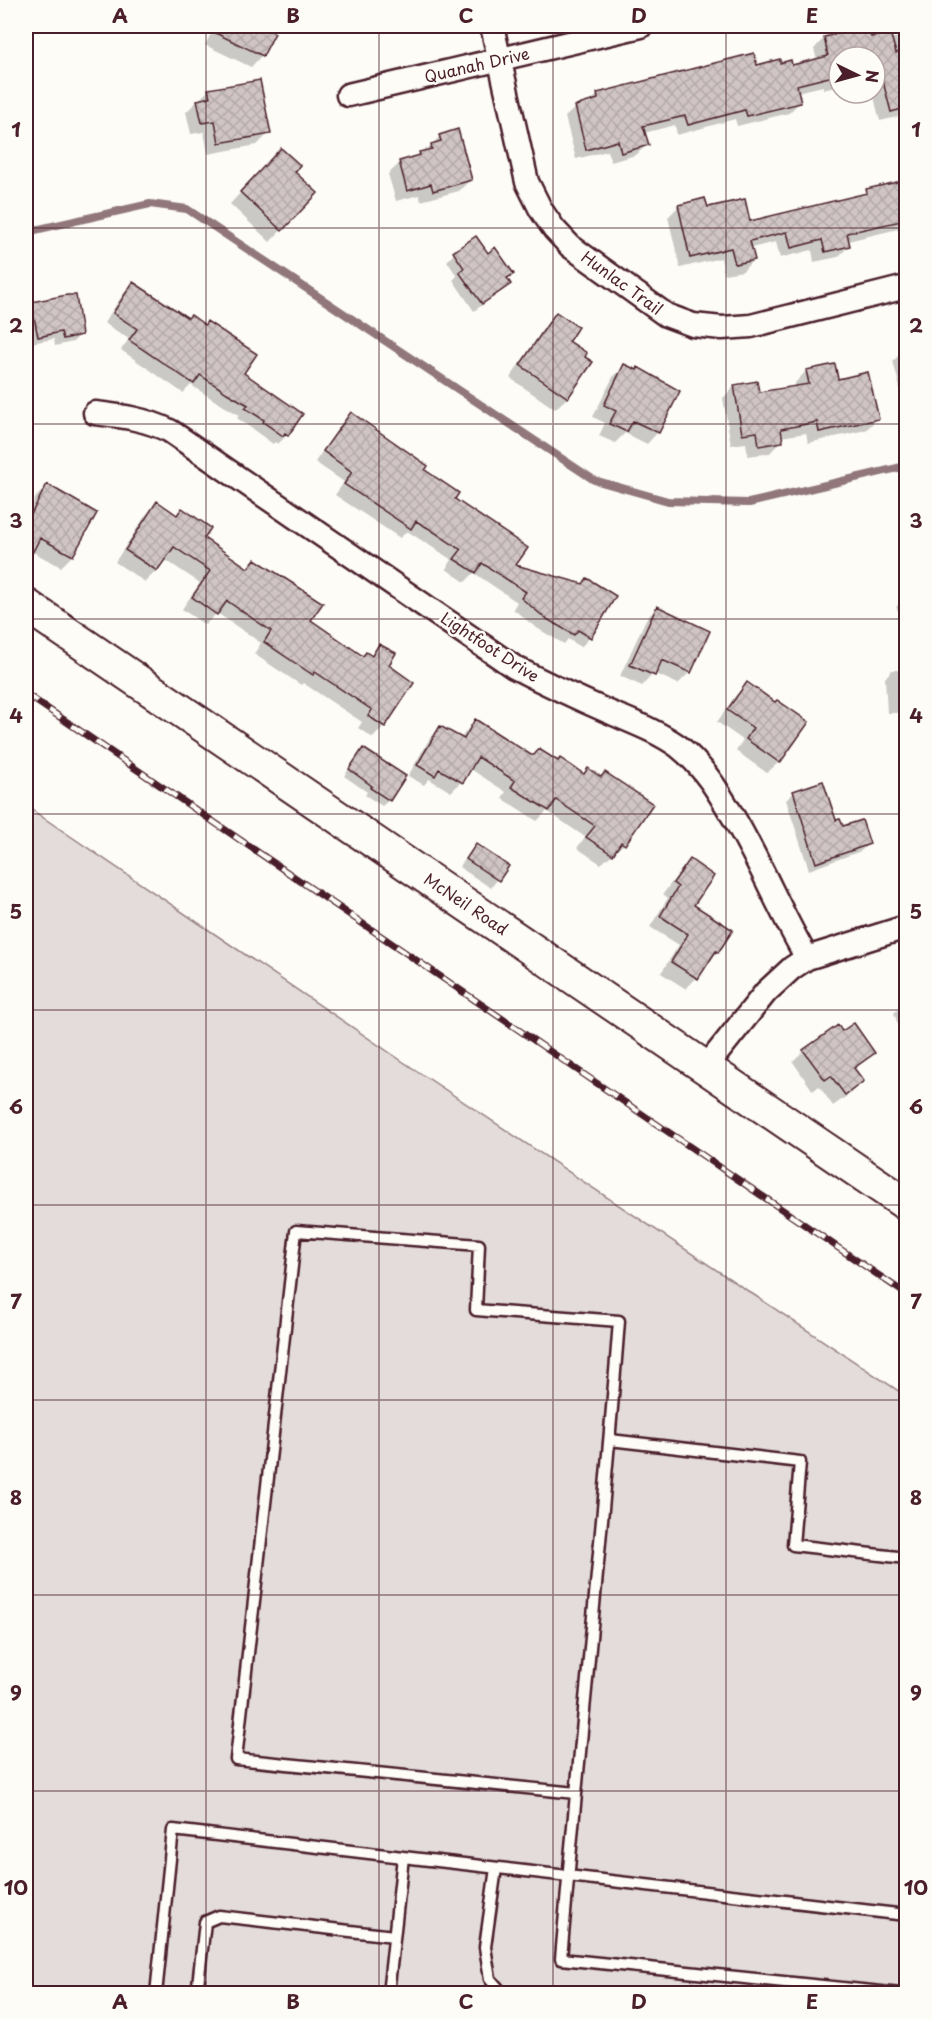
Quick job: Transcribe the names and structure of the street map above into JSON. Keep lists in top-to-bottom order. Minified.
{"streets":{"main road":["McNeil Road"],"street":["Quanah Drive","Hunlac Trail","Lightfoot Drive"]},"crossings":[["Quanah Drive","Hunlac Trail"]],"north":"right","grid":{"columns":["A","B","C","D","E"],"rows":["1","2","3","4","5","6","7","8","9","10"]}}
